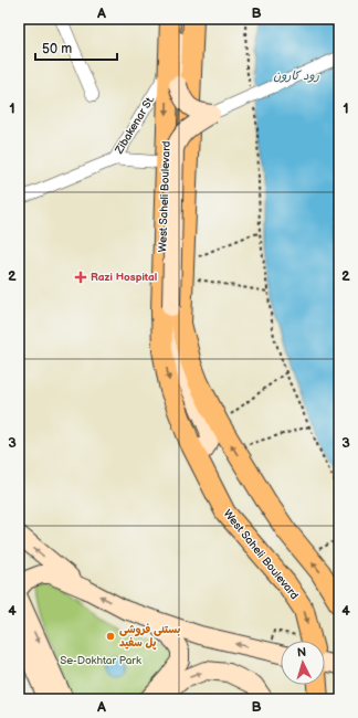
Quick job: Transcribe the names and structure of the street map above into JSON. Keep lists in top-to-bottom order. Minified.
{"streets":{"main road":["West Saheli Boulevard"],"street":["Zibakenar St."]},"crossings":[["Zibakenar St.","West Saheli Boulevard"]],"water":["رود کارون"],"parks":["Se-Dokhtar Park"],"places":{"health":["Razi Hospital"],"other":["بستنی فروشی پل سفید"]},"scale_bar":"50 m","north":"top","grid":{"columns":["A","B"],"rows":["1","2","3","4"]}}
